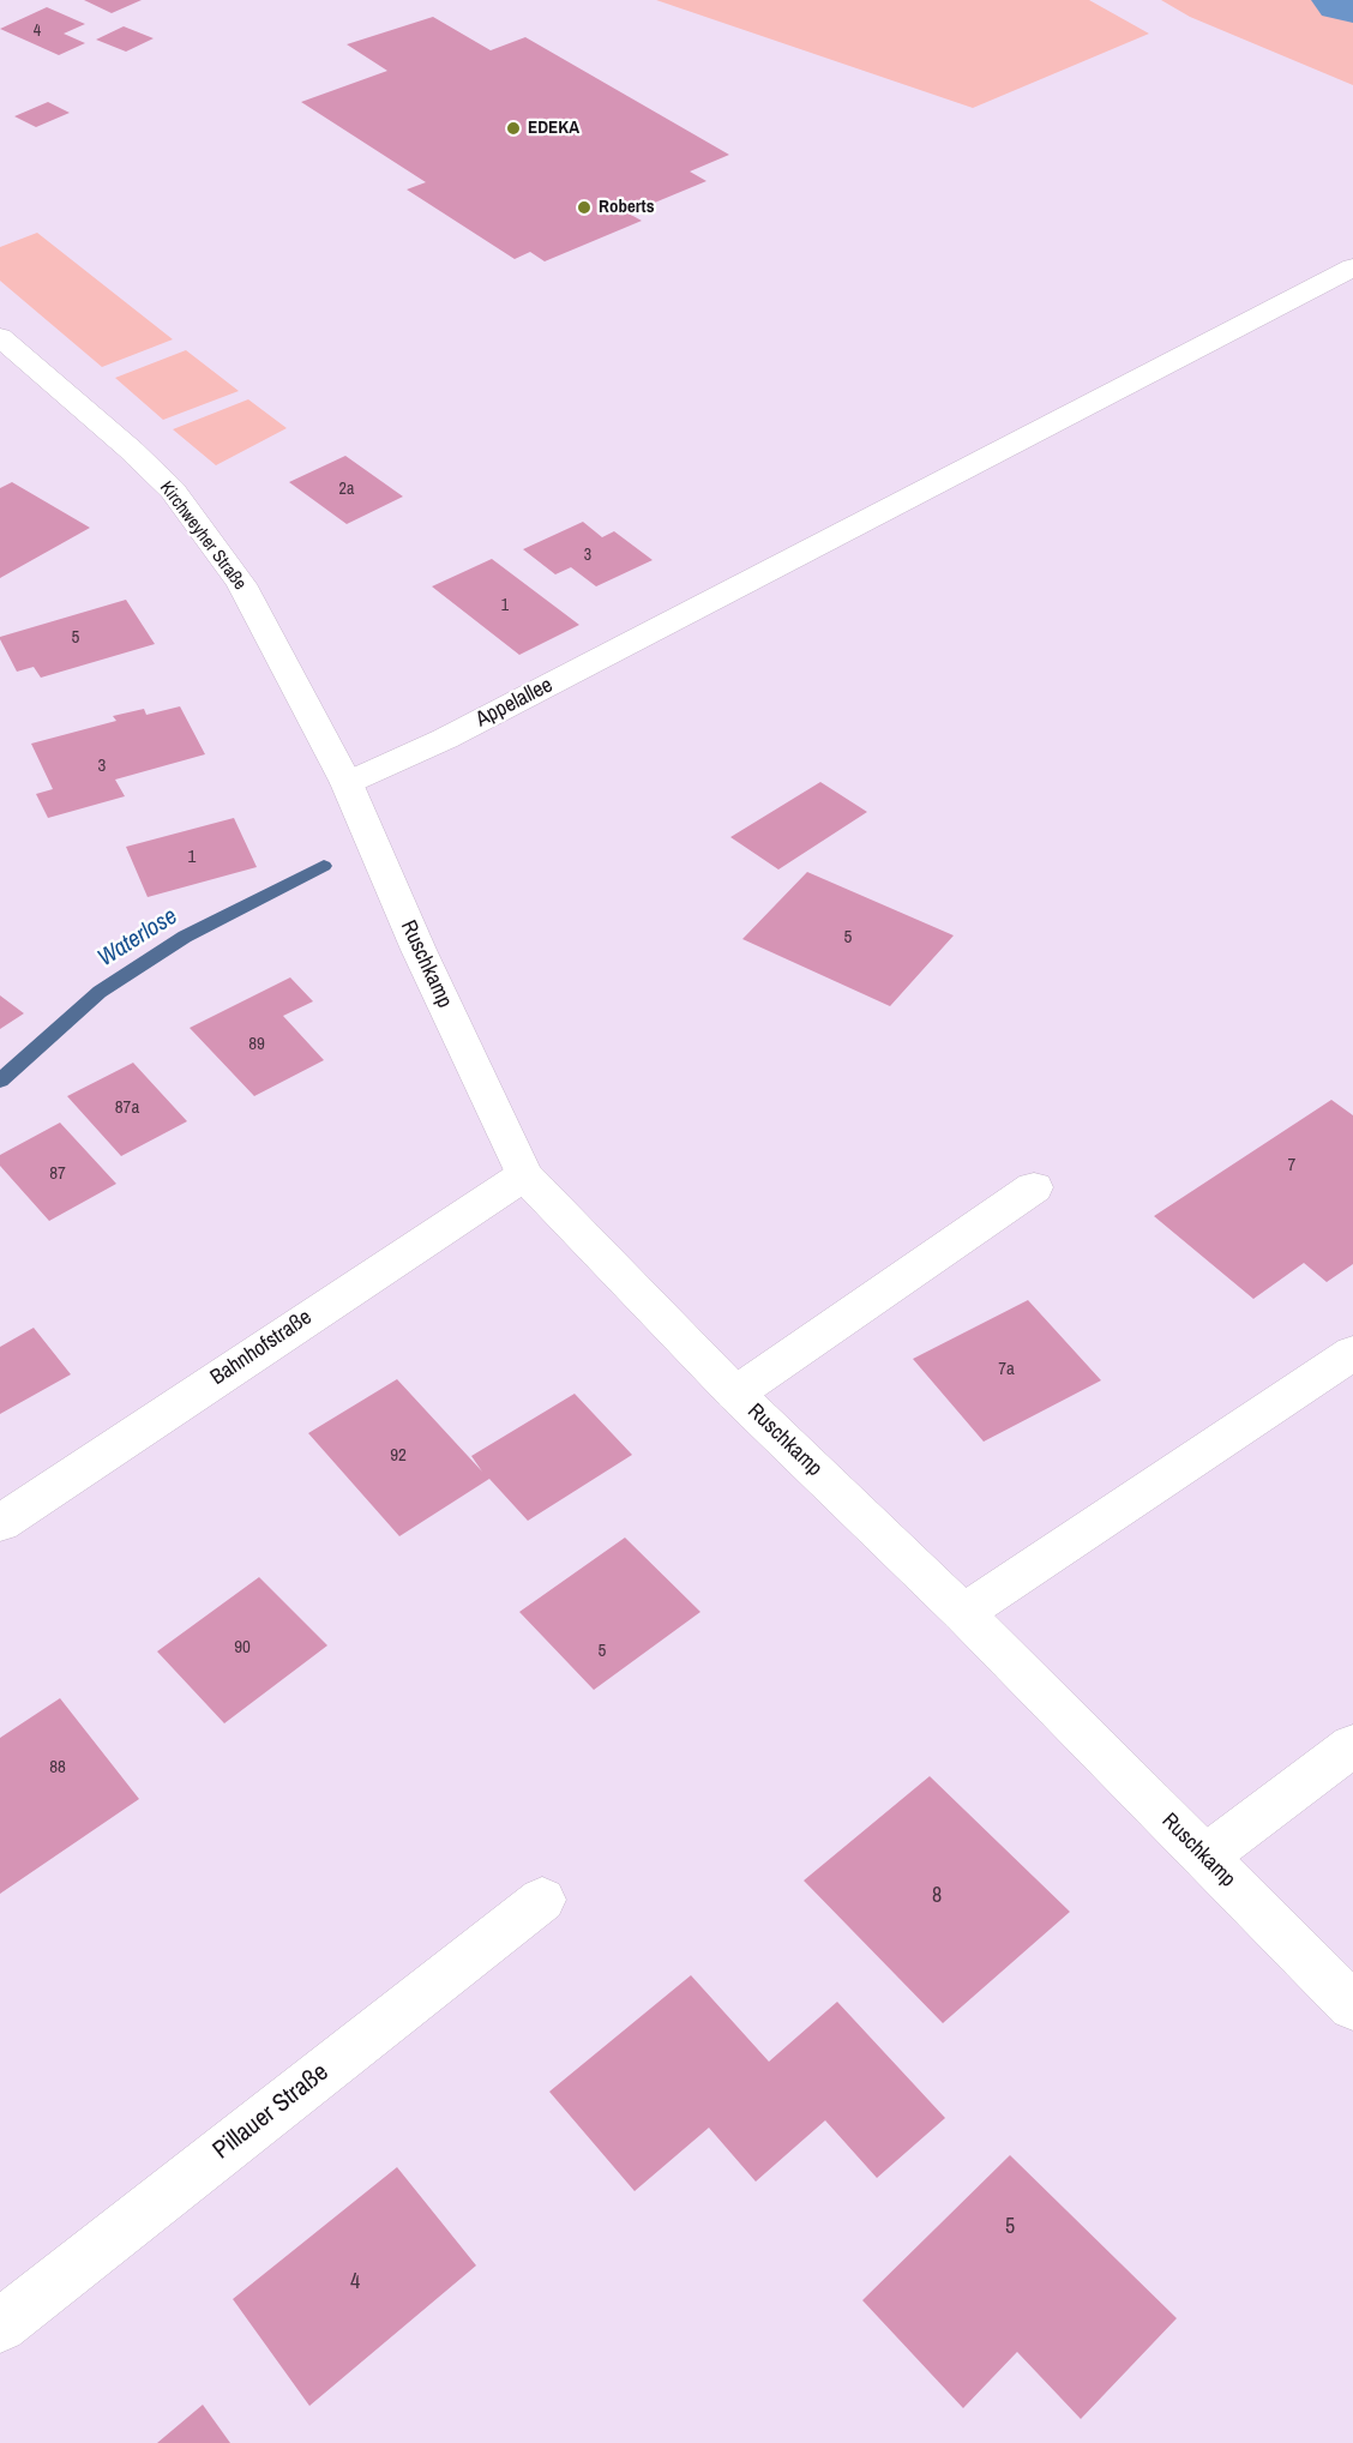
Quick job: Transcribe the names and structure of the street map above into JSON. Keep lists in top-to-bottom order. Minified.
{"streets":{"main road":["Kirchweyher Straße","Appelallee","Ruschkamp","Bahnhofstraße","Pillauer Straße"]},"crossings":[["Kirchweyher Straße","Appelallee"],["Kirchweyher Straße","Ruschkamp"],["Appelallee","Ruschkamp"],["Ruschkamp","Bahnhofstraße"]],"water":["Waterlose"],"places":["EDEKA","Roberts"],"house_numbers":["4","2a","3","1","5","3","1","5","89","87a","7","87","7a","92","90","5","88","8","5","4"]}
